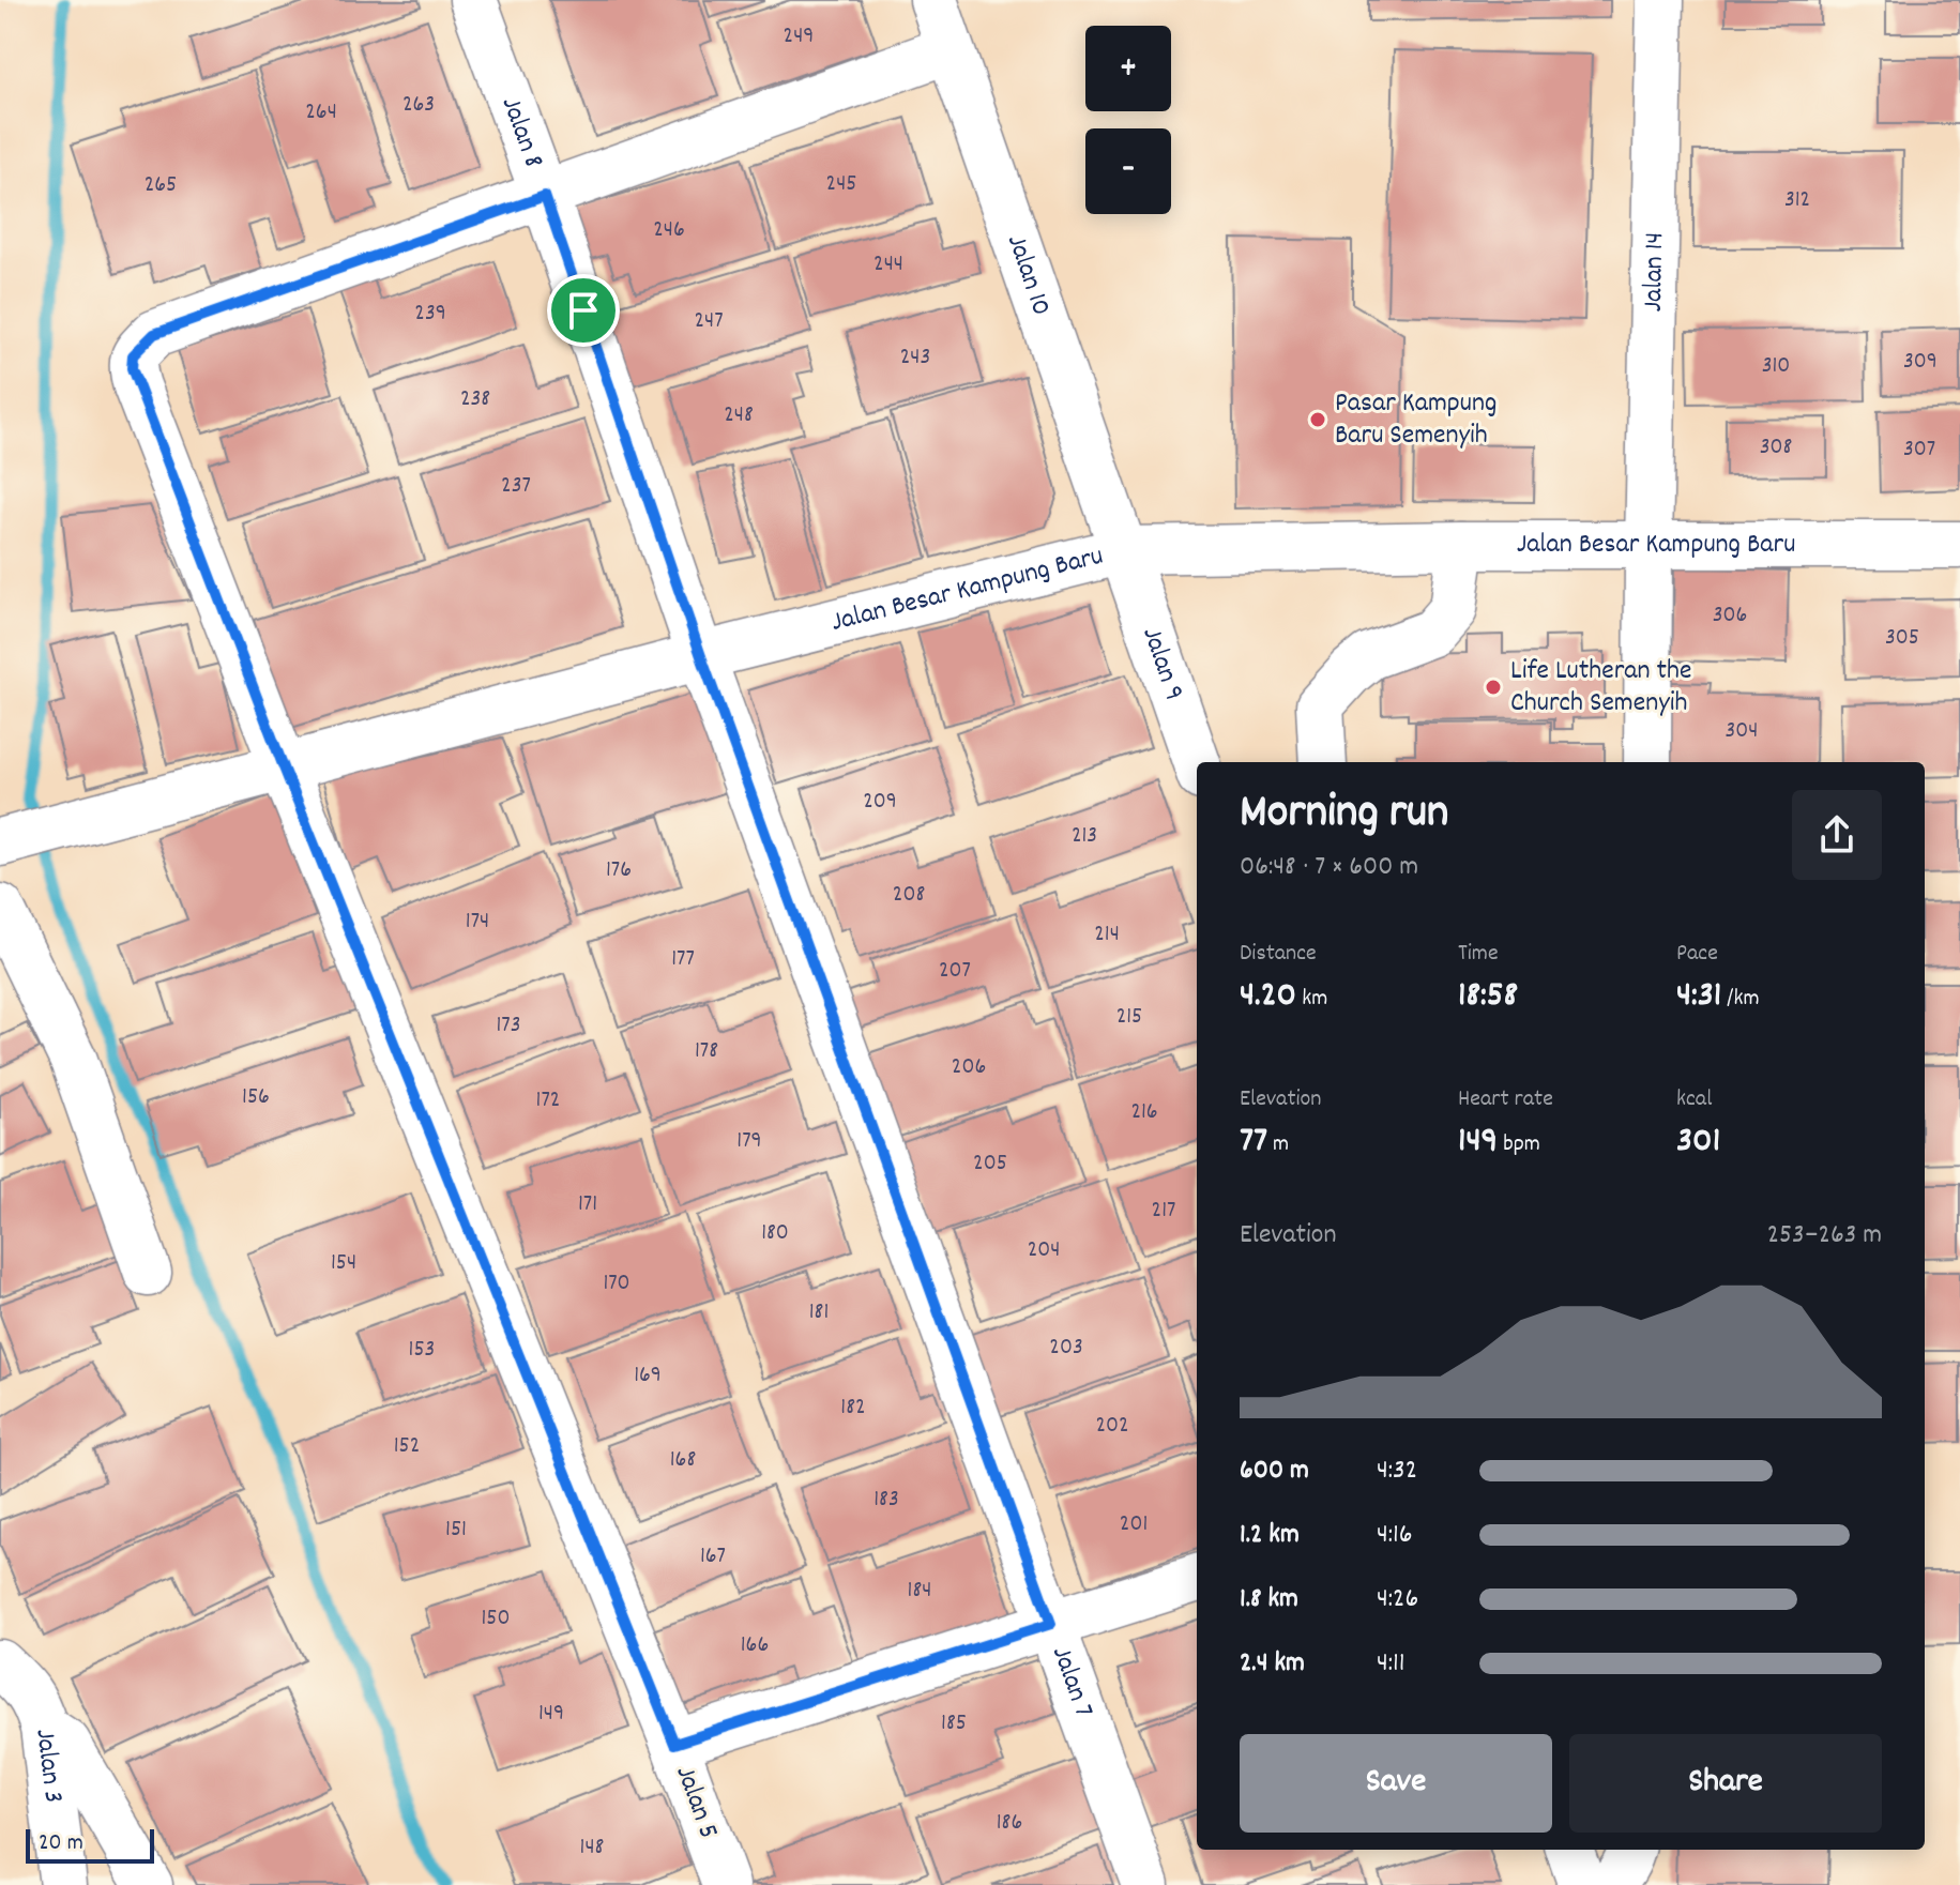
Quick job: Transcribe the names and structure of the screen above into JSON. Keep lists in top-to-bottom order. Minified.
{"streets":{"street":["Jalan 8","Jalan 14","Jalan 10","Jalan Besar Kampung Baru","Jalan 9","Jalan 7","Jalan 3","Jalan 5"]},"crossings":[["Jalan 8","Jalan Besar Kampung Baru"],["Jalan 8","Jalan 7"],["Jalan 8","Jalan 5"],["Jalan 14","Jalan Besar Kampung Baru"],["Jalan 10","Jalan Besar Kampung Baru"],["Jalan 10","Jalan 9"],["Jalan Besar Kampung Baru","Jalan 9"],["Jalan Besar Kampung Baru","Jalan 7"],["Jalan Besar Kampung Baru","Jalan 5"]],"places":["Pasar Kampung Baru Semenyih","Life Lutheran the Church Semenyih"],"house_numbers":["249","263","264","245","265","312","246","244","239","247","243","309","310","238","248","308","307","237","306","305","304","209","213","176","208","174","214","177","207","215","173","178","206","156","172","216","179","205","171","217","180","204","154","170","181","203","153","169","182","202","152","168","183","201","151","167","184","150","166","149","185","186","148"],"scale_bar":"20 m","page":{"map_buttons":["+","−"],"heading":["Morning run","06:48 · 7 × 600 m"],"stats":[["Distance","4.20 km"],["Time","18:58"],["Pace","4:31 /km"],["Elevation","77 m"],["Heart rate","149 bpm"],["kcal","301"]],"chart":["Elevation","253–263 m"],"list":[{"name":"600 m","note":"4:32"},{"name":"1.2 km","note":"4:16"},{"name":"1.8 km","note":"4:26"},{"name":"2.4 km","note":"4:11"}],"buttons":["Save","Share"],"scale":"20 m"}}
